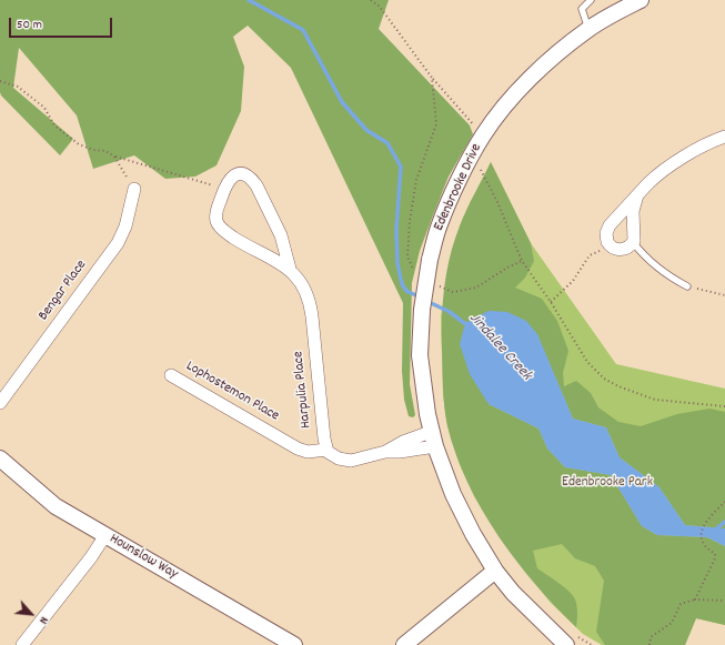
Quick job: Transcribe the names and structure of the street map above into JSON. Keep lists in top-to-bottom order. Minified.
{"streets":{"street":["Edenbrooke Drive","Bengar Place","Harpulia Place","Lophostemon Place","Hounslow Way"]},"crossings":[["Harpulia Place","Lophostemon Place"]],"water":["Jindalee Creek"],"parks":["Edenbrooke Park"],"scale_bar":"50 m","north":"bottom right"}
